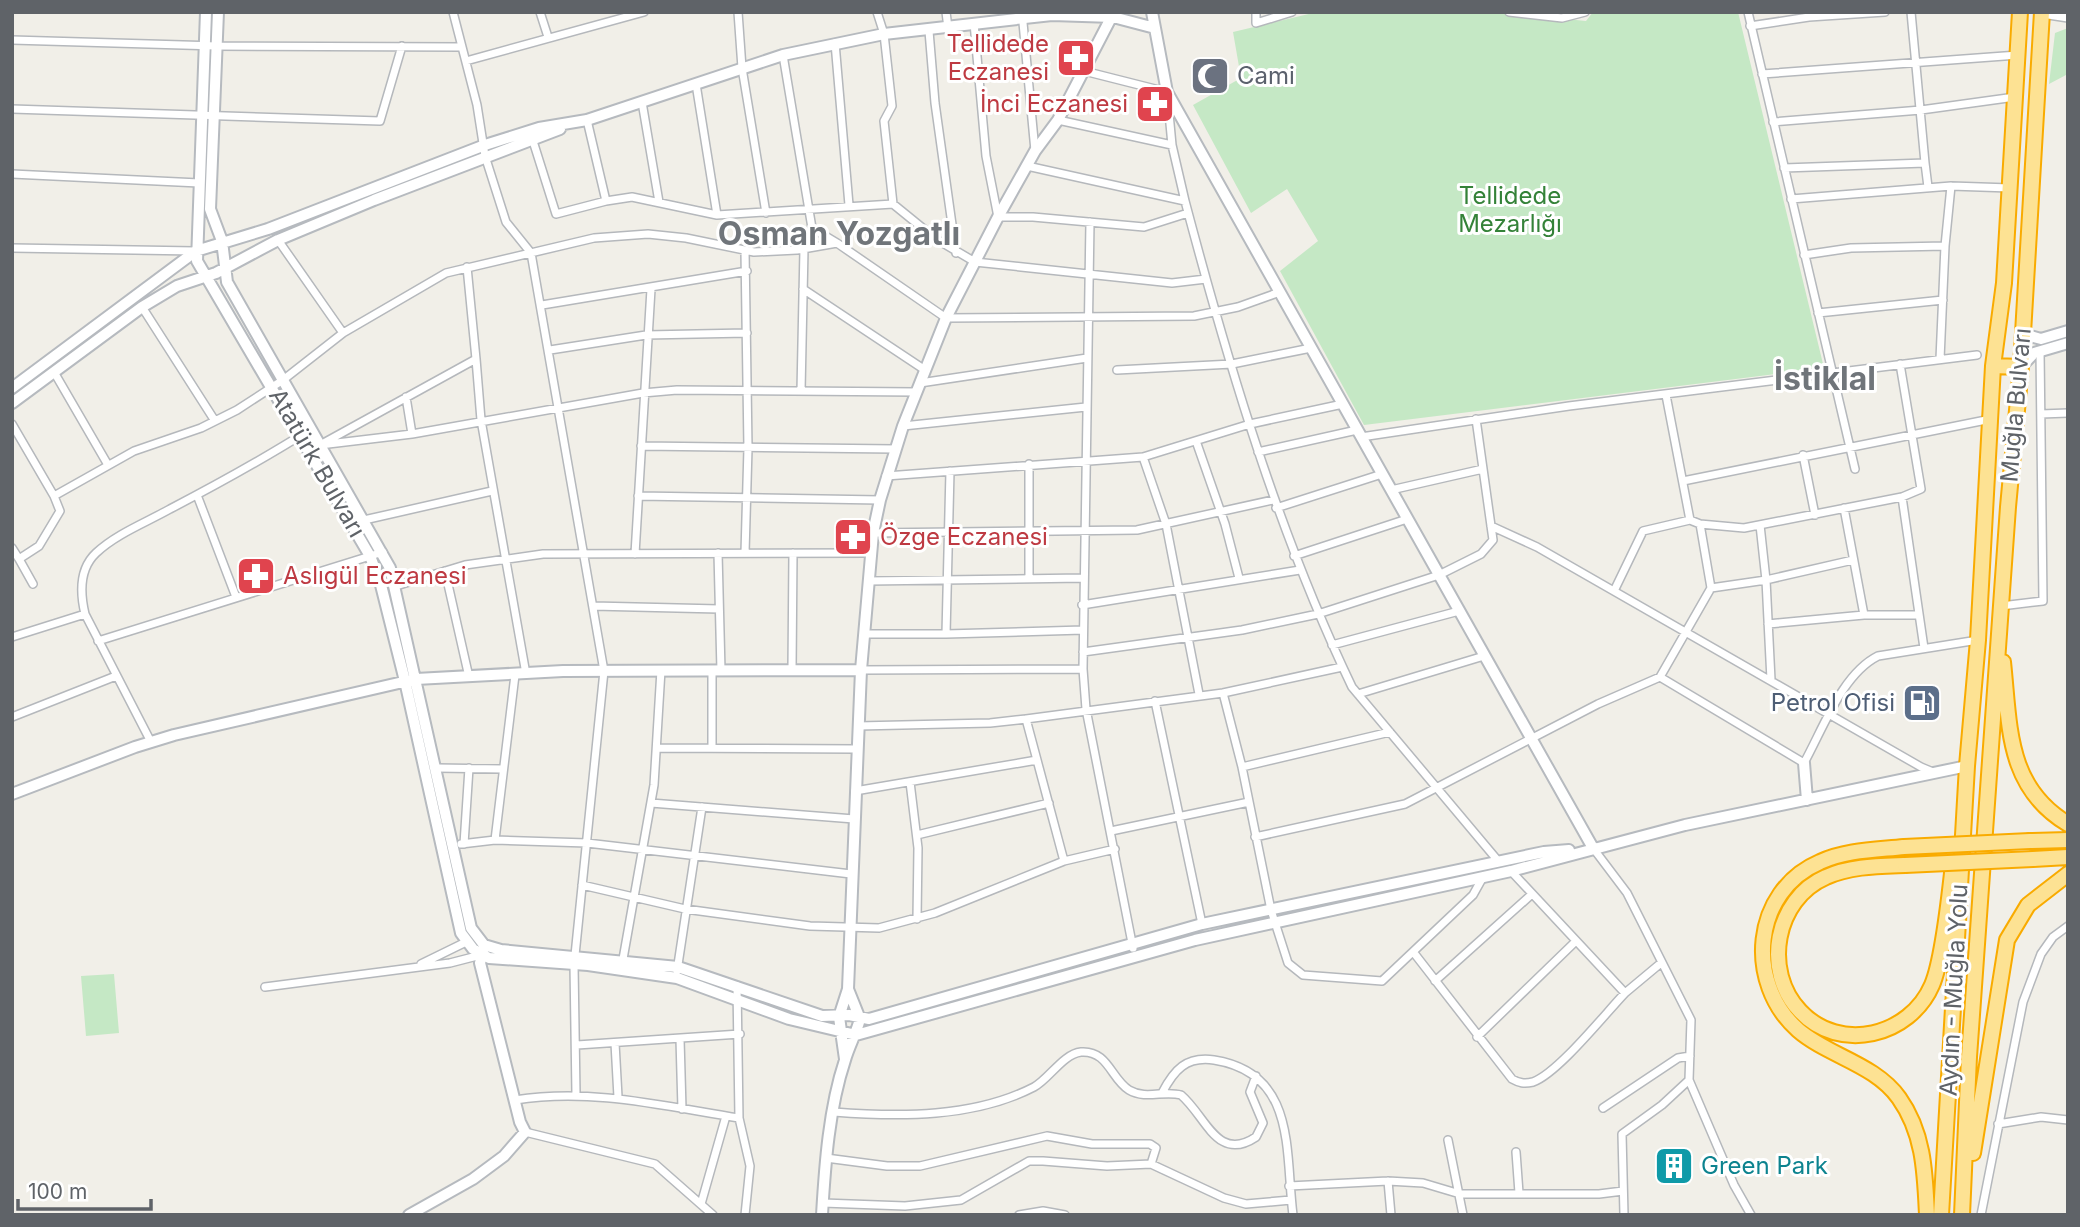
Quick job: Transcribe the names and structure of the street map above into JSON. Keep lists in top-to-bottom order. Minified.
{"streets":{"highway":["Muğla Bulvarı","Aydın - Muğla Yolu"],"main road":["Atatürk Bulvarı"]},"crossings":[["Muğla Bulvarı","Aydın - Muğla Yolu"]],"districts":["Osman Yozgatlı","İstiklal"],"parks":["Tellidede Mezarlığı"],"places":{"pharmacy":["Tellidede Eczanesi","İnci Eczanesi","Özge Eczanesi","Aslıgül Eczanesi"],"mosque":["Cami"],"fuel station":["Petrol Ofisi"],"building":["Green Park"]},"scale_bar":"100 m"}
